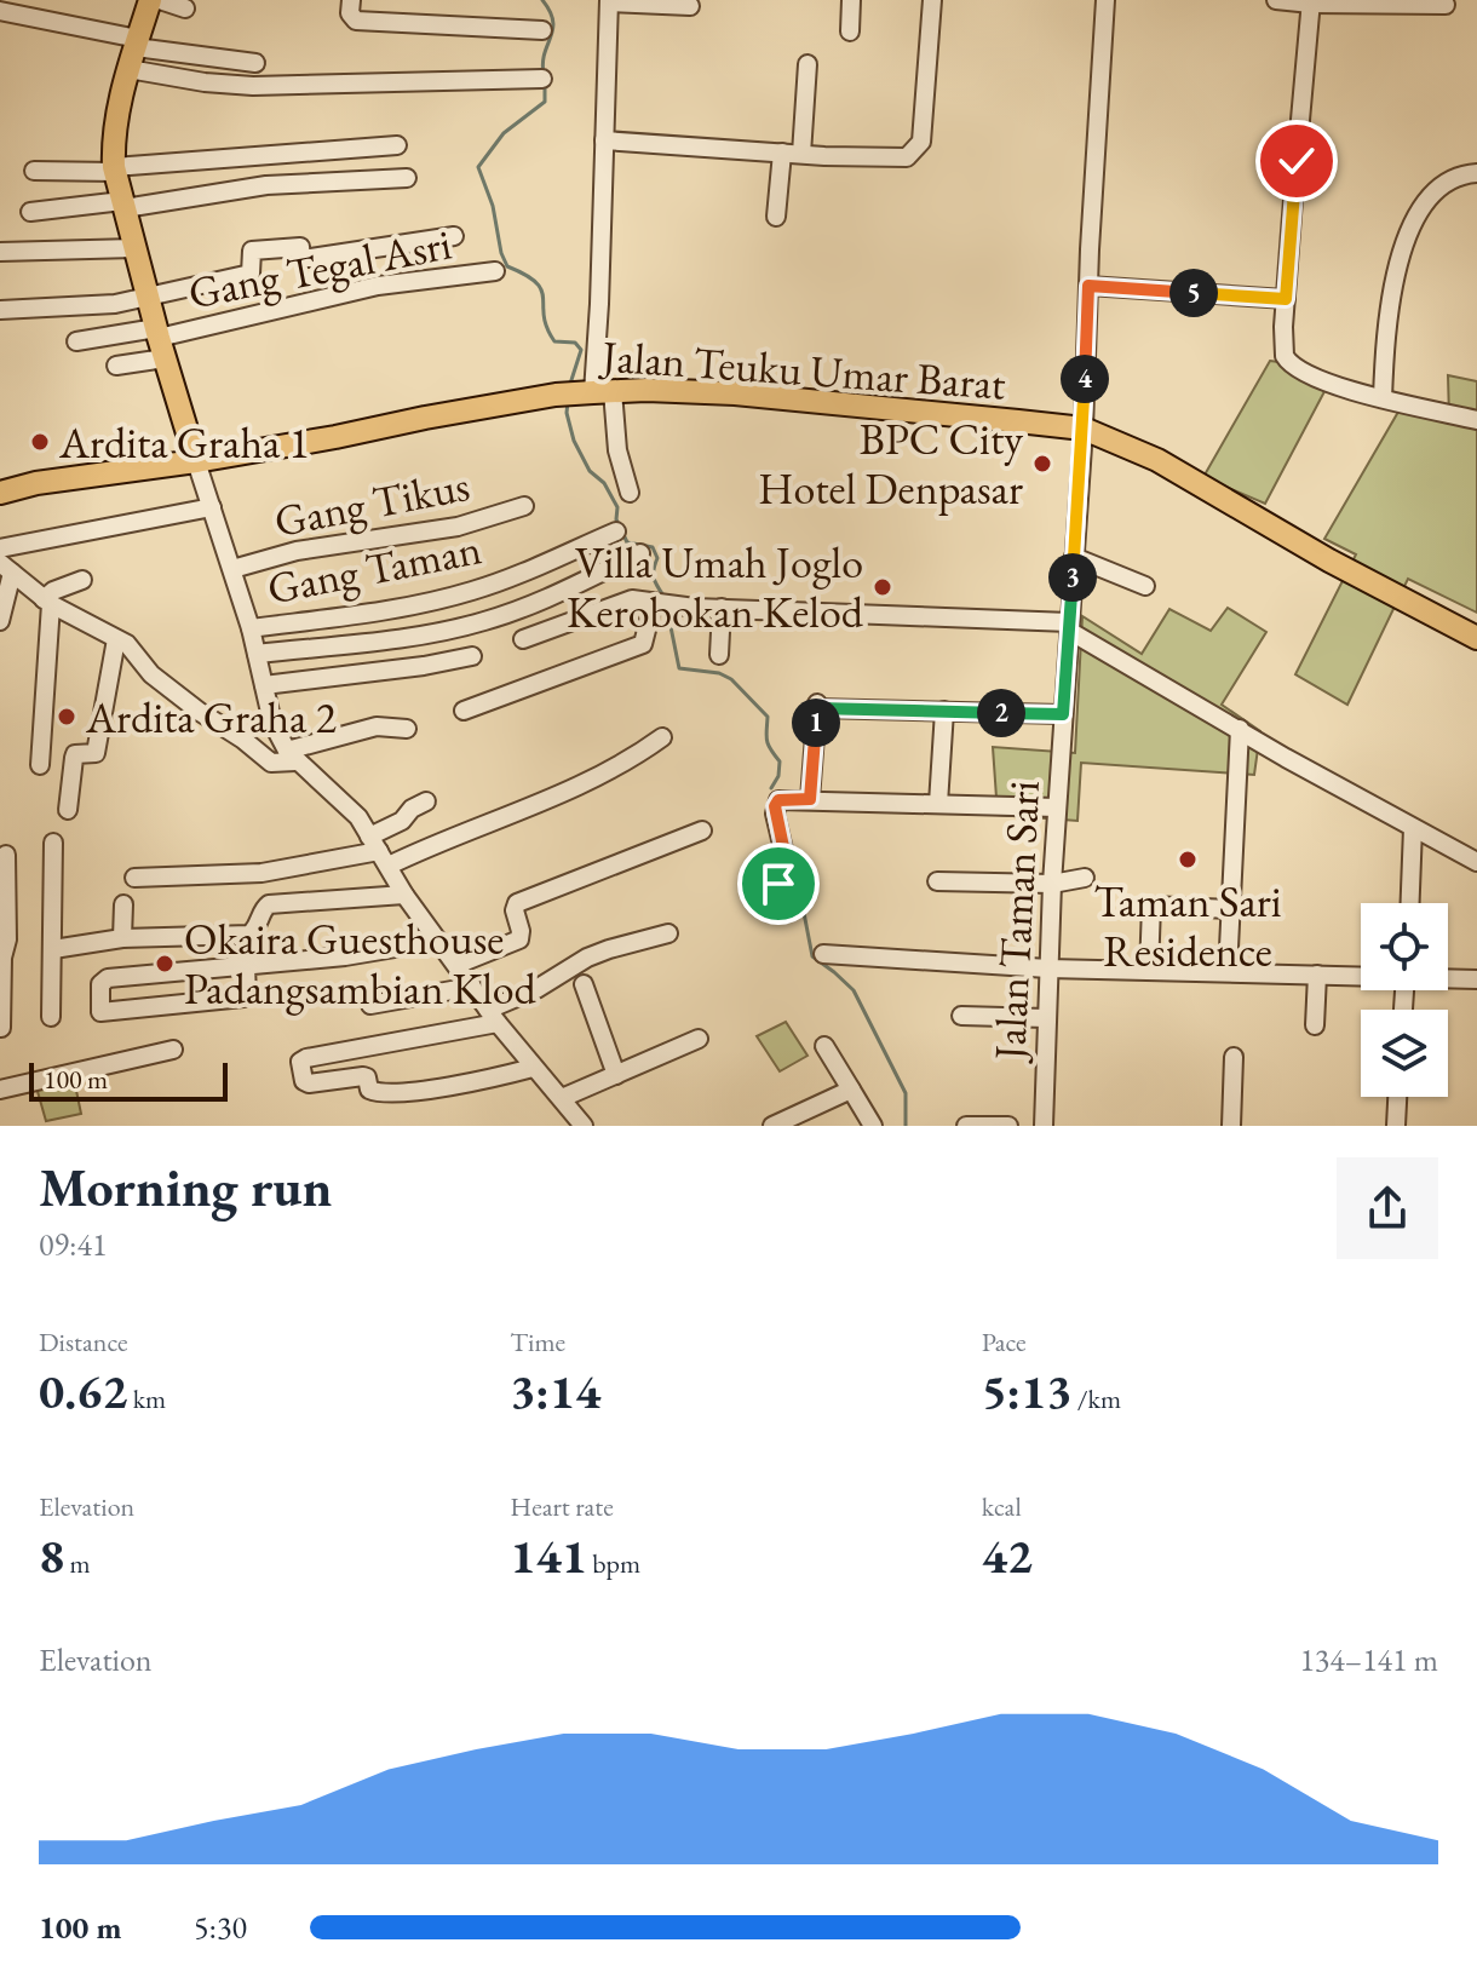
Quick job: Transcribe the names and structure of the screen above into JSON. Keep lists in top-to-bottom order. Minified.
{"streets":{"main road":["Jalan Teuku Umar Barat"],"street":["Gang Tegal Asri","Gang Tikus","Gang Taman","Jalan Taman Sari"]},"crossings":[["Jalan Teuku Umar Barat","Jalan Taman Sari"]],"places":["Ardita Graha 1","BPC City Hotel Denpasar","Villa Umah Joglo Kerobokan Kelod","Ardita Graha 2","Taman Sari Residence","Okaira Guesthouse Padangsambian Klod"],"scale_bar":"100 m","page":{"pins":["5","4","3","2","1"],"scale":"100 m","heading":["Morning run","09:41"],"stats":[["Distance","0.62 km"],["Time","3:14"],["Pace","5:13 /km"],["Elevation","8 m"],["Heart rate","141 bpm"],["kcal","42"]],"chart":["Elevation","134–141 m"],"list":[{"name":"100 m","note":"5:30"}]}}
